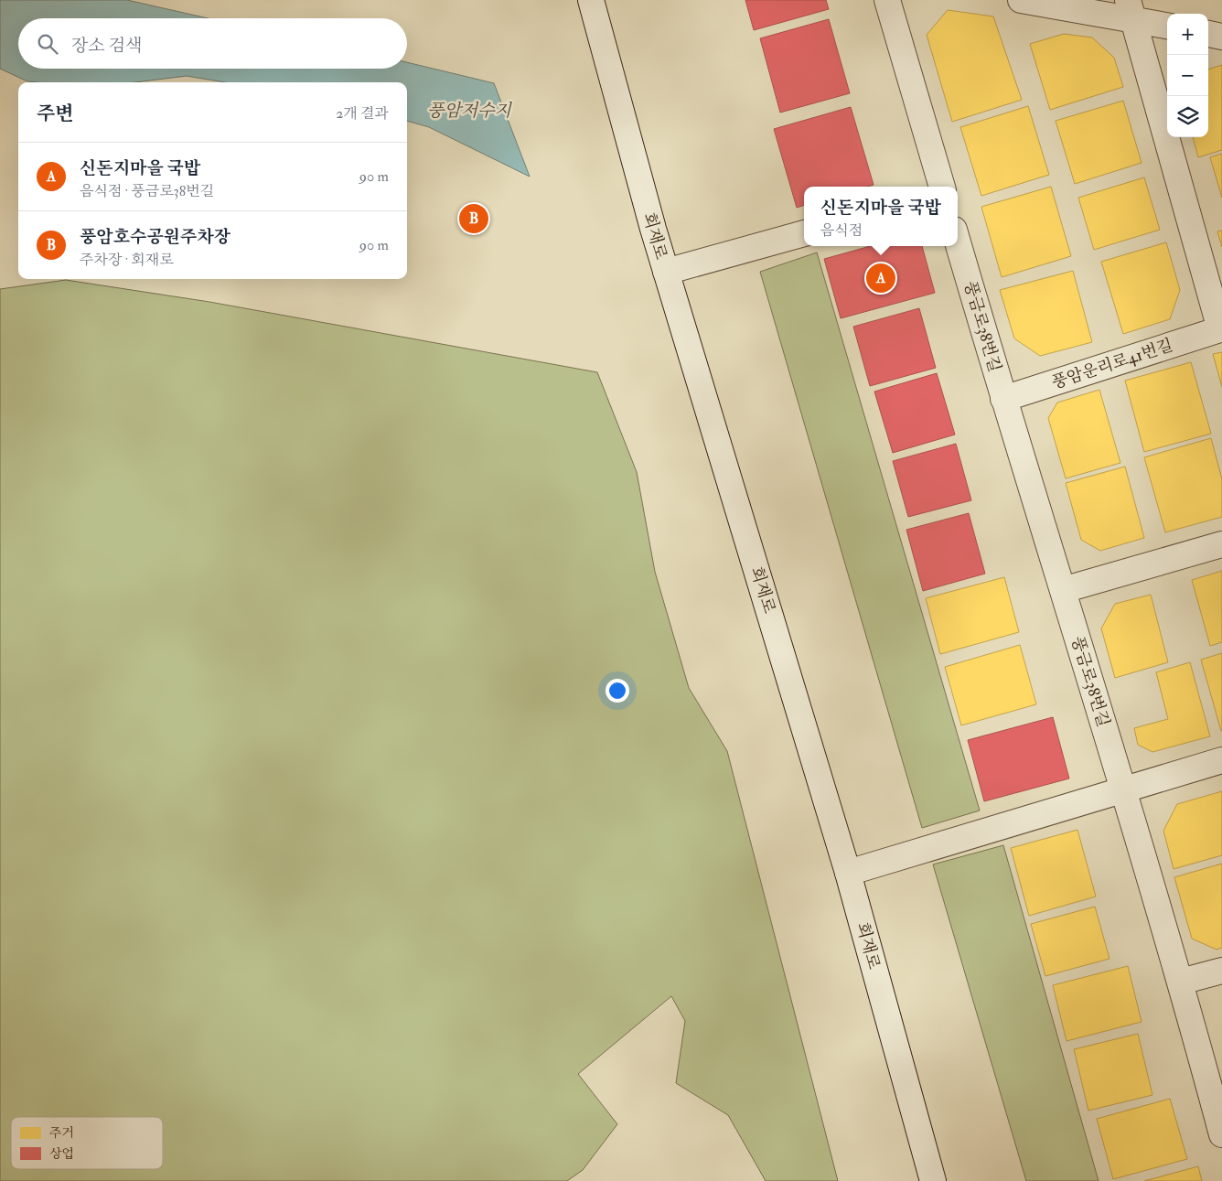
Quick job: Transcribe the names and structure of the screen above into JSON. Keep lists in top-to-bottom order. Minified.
{"streets":{"street":["회재로","풍금로38번길","풍암운리로41번길"]},"crossings":[["풍금로38번길","풍암운리로41번길"]],"water":["풍암저수지"],"legend":["주거","상업"],"page":{"map_buttons":["+","−"],"search":"장소 검색","heading":["주변","2개 결과"],"list":[{"mark":"A","name":"신돈지마을 국밥","note":"음식점 · 풍금로38번길","value":"90 m"},{"mark":"B","name":"풍암호수공원주차장","note":"주차장 · 회재로","value":"90 m"}],"popup":["신돈지마을 국밥","음식점"],"pins":["B","A"]}}
